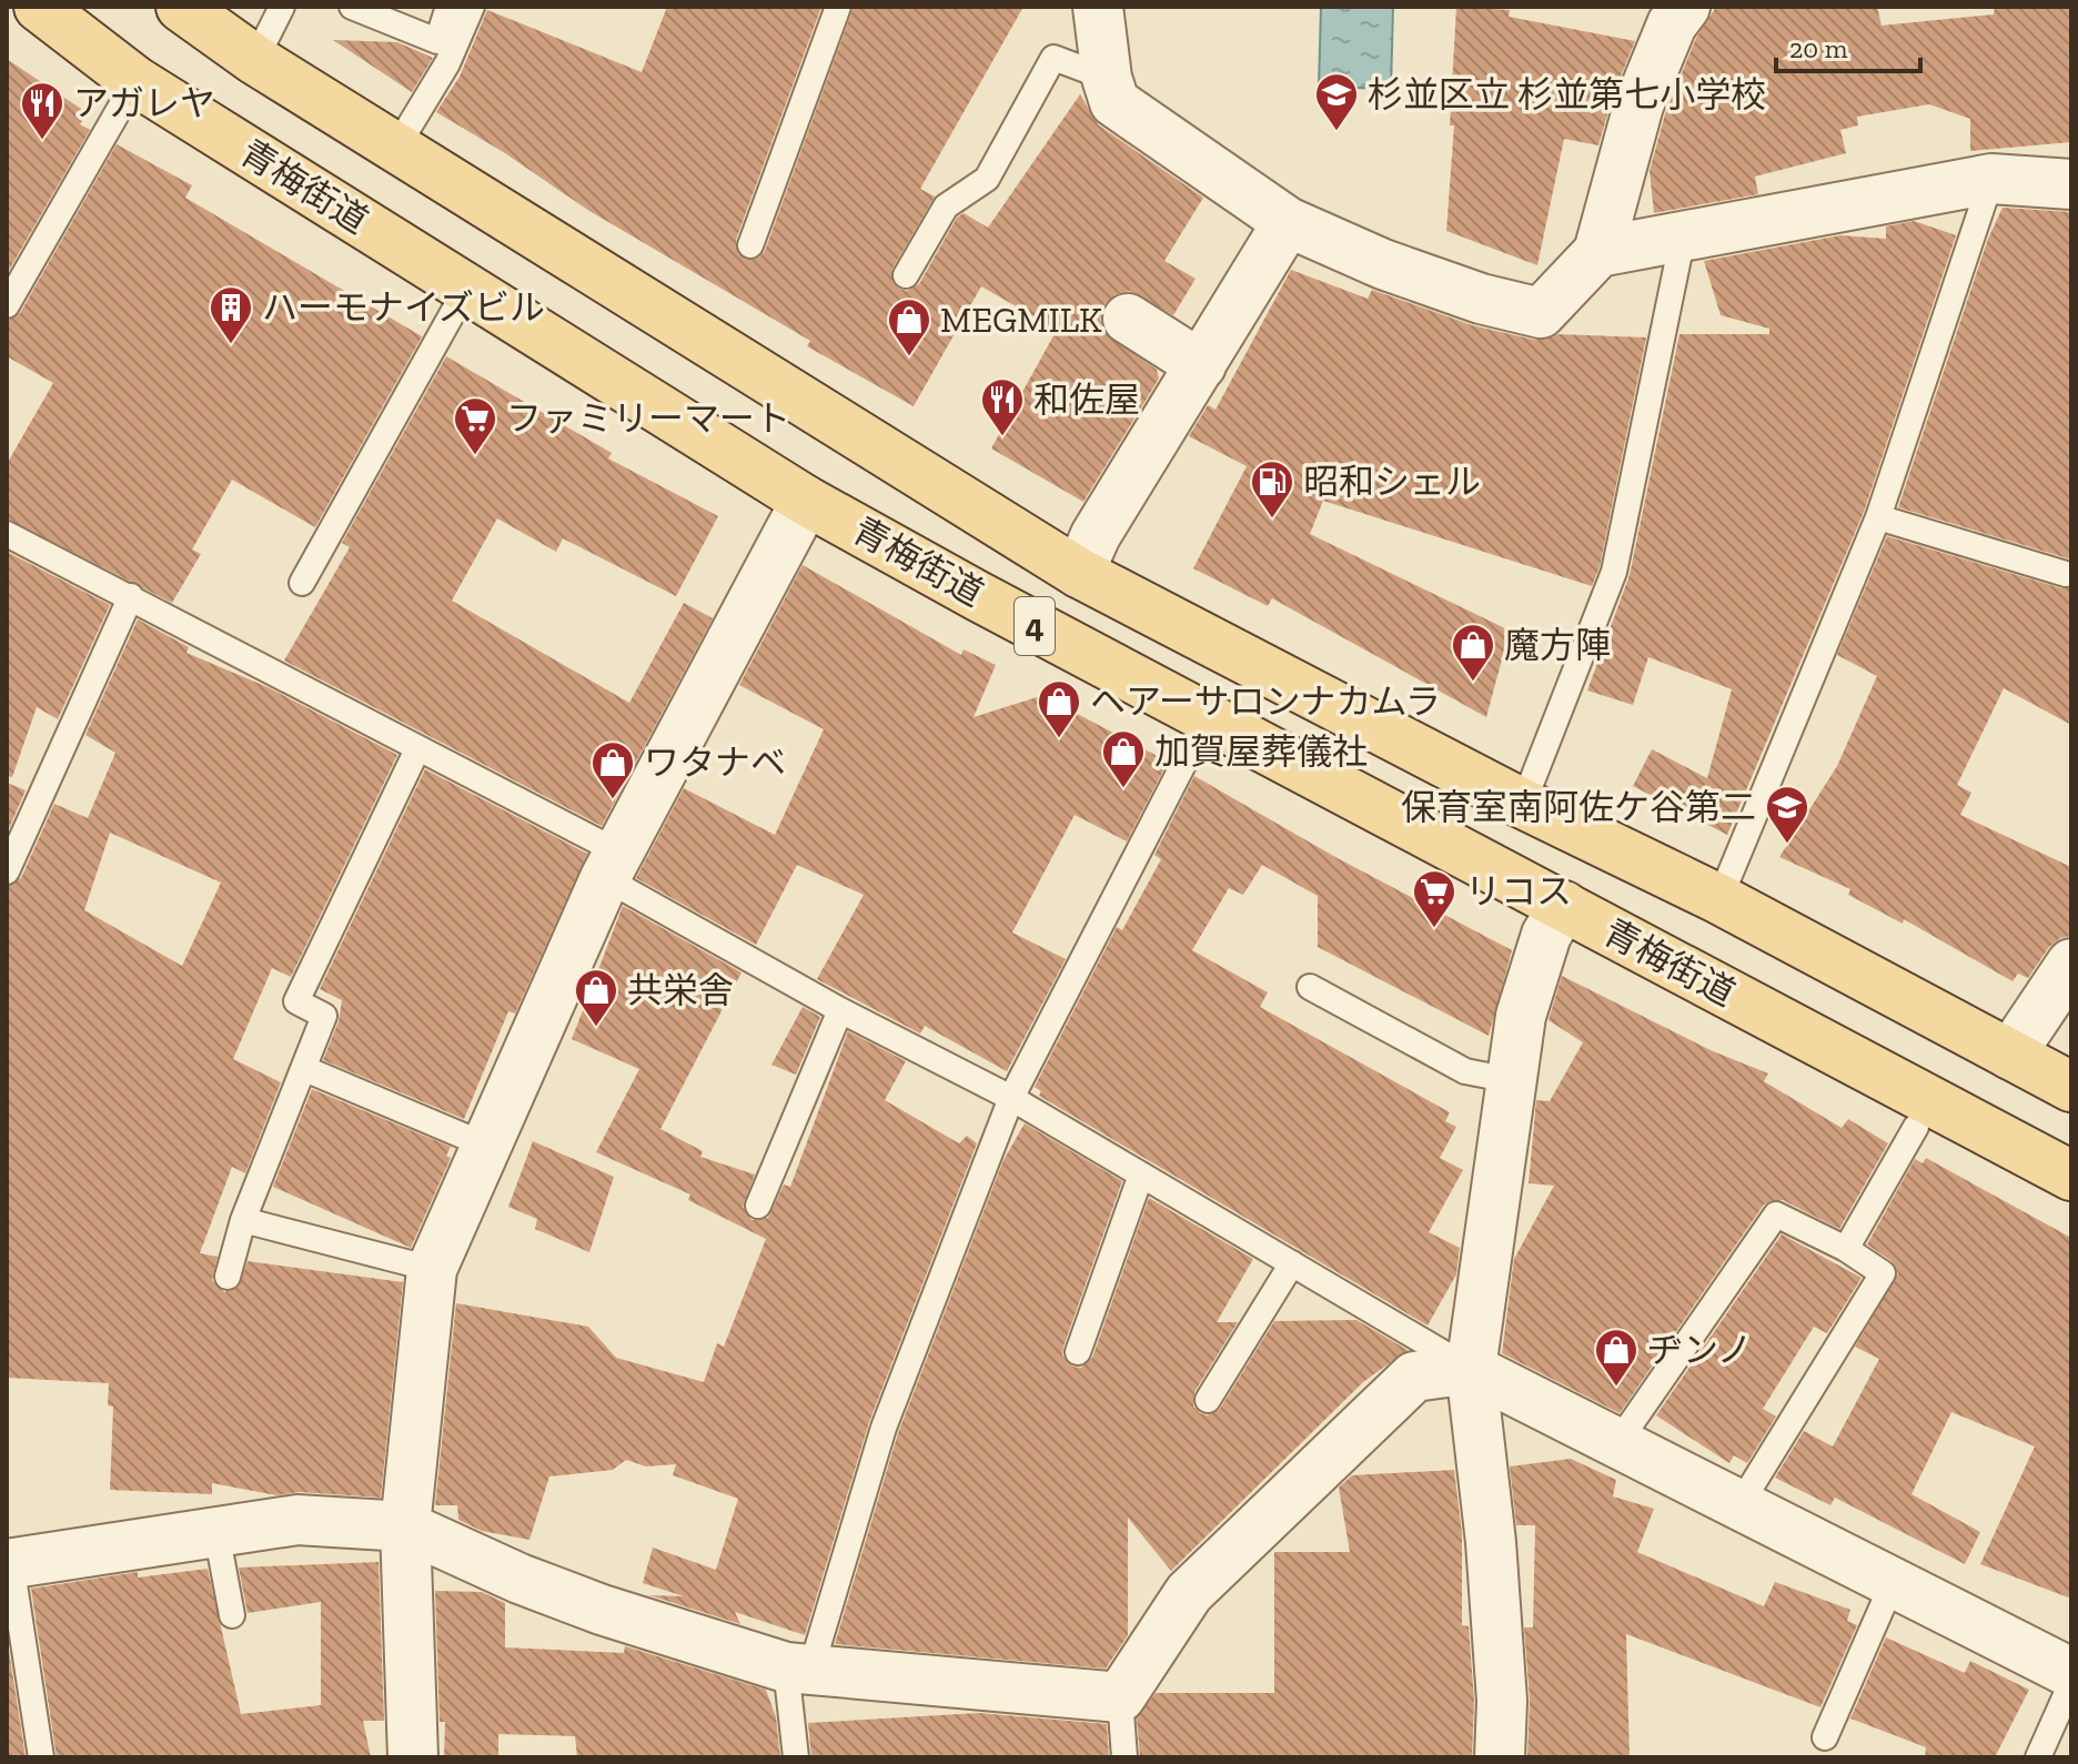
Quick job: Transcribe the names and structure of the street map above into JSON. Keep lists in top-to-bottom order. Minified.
{"streets":{"main road":["青梅街道","4"]},"places":{"school or university":["杉並区立 杉並第七小学校","保育室南阿佐ケ谷第二"],"restaurant":["アガレヤ","和佐屋"],"building":["ハーモナイズビル"],"shop":["MEGMILK","魔方陣","ヘアーサロンナカムラ","加賀屋葬儀社","ワタナベ","共栄舎","ヂンノ"],"supermarket":["ファミリーマート","リコス"],"fuel station":["昭和シェル"]},"scale_bar":"20 m"}
